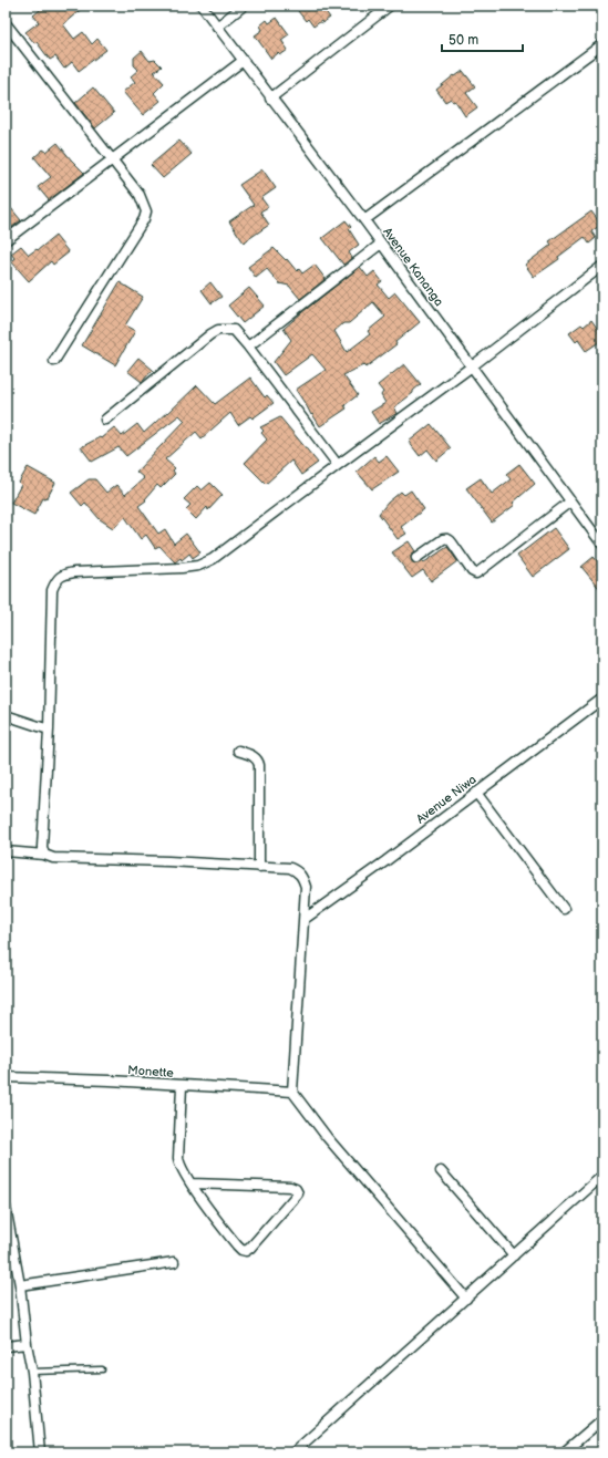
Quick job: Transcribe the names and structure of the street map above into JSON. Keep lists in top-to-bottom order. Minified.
{"streets":{"street":["Avenue Kananga","Avenue Niwa","Monette"]},"scale_bar":"50 m"}
